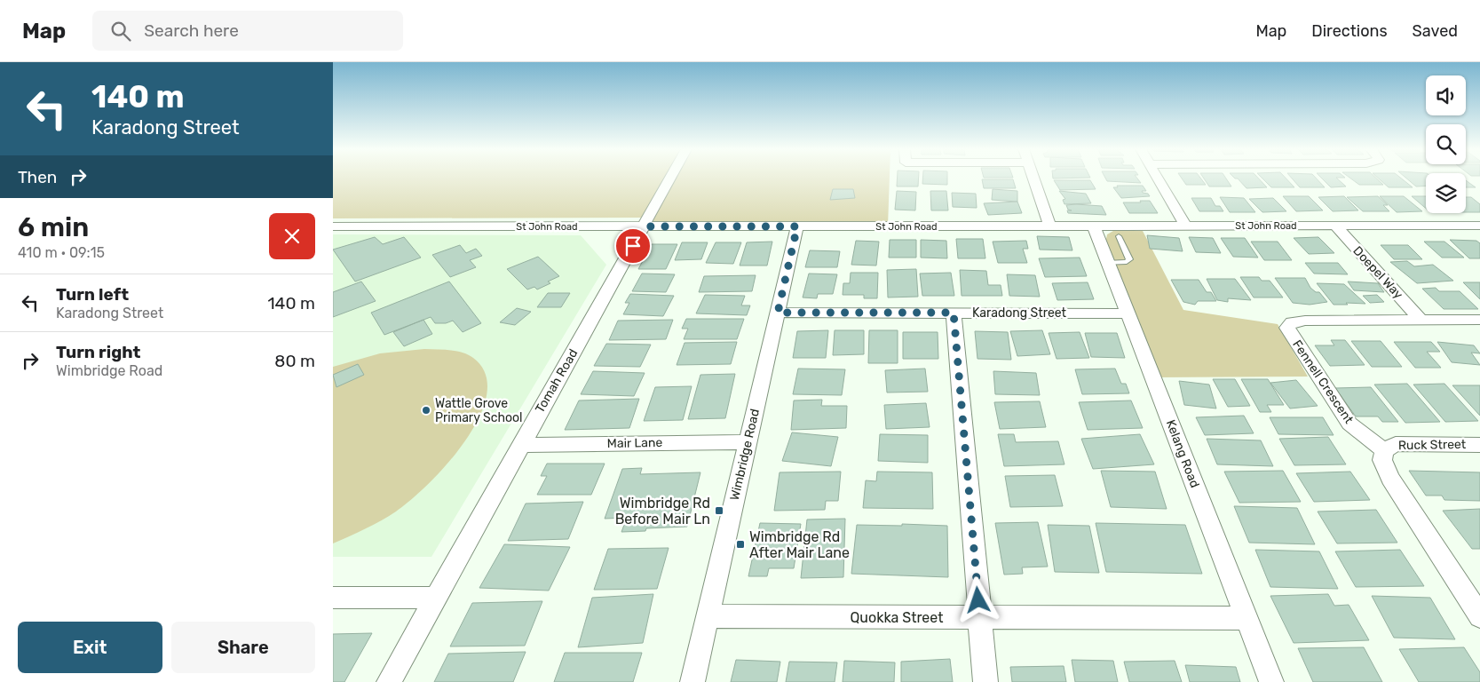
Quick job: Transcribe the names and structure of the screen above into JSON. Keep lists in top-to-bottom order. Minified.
{"streets":{"street":["St John Road","Doepel Way","Karadong Street","Tomah Road","Fennell Crescent","Mair Lane","Ruck Street","Kelang Road","Wimbridge Road","Quokka Street"]},"crossings":[["St John Road","Doepel Way"],["St John Road","Tomah Road"],["St John Road","Kelang Road"],["St John Road","Wimbridge Road"],["Doepel Way","Fennell Crescent"],["Karadong Street","Kelang Road"],["Karadong Street","Wimbridge Road"],["Tomah Road","Mair Lane"],["Fennell Crescent","Ruck Street"],["Mair Lane","Wimbridge Road"],["Kelang Road","Quokka Street"],["Wimbridge Road","Quokka Street"]],"places":{"other":["Wattle Grove Primary School"],"transit":["Wimbridge Rd Before Mair Ln","Wimbridge Rd After Mair Lane"]},"page":{"header":"Map","search":"Search here","nav":["Map","Directions","Saved"],"turn":["140 m","Karadong Street"],"then":"Then","heading":["6 min","410 m · 09:15"],"list":[{"name":"Turn left","note":"Karadong Street","value":"140 m"},{"name":"Turn right","note":"Wimbridge Road","value":"80 m"}],"buttons":["Exit","Share"]}}
